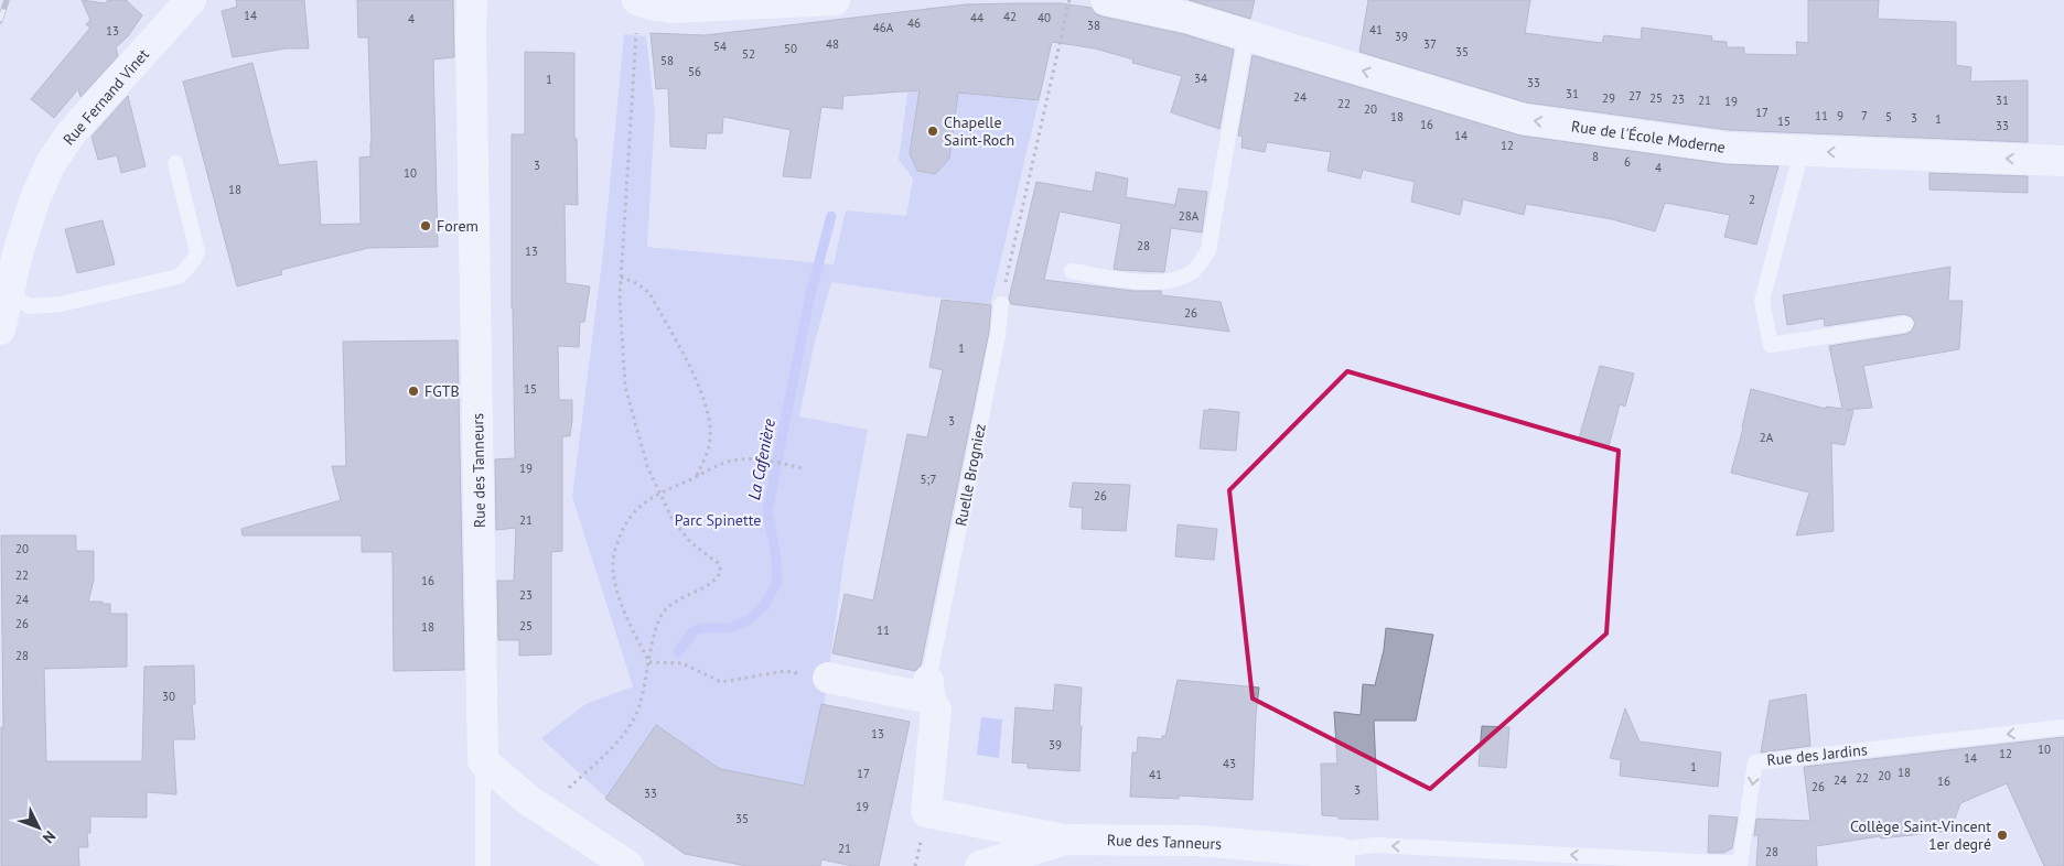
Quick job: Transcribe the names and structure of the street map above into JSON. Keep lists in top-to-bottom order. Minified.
{"streets":{"street":["Rue Fernand Vinet","Rue de l'École Moderne","Rue des Tanneurs","Ruelle Brogniez"],"lane":["Rue des Jardins"]},"crossings":[["Rue des Tanneurs","Ruelle Brogniez"],["Rue des Tanneurs","Rue des Jardins"]],"one_way":["Rue de l'École Moderne","Rue des Jardins"],"water":["La Cafenière"],"parks":["Parc Spinette"],"places":["Chapelle Saint-Roch","Forem","FGTB","Collège Saint-Vincent 1er degré"],"house_numbers":["14","42","44","40","4","46","38","46A","41","13","39","48","37","54","50","35","52","58","56","34","1","33","31","27","24","29","25","23","21","31","19","22","20","17","11","9","7","18","5","3","1","15","16","33","14","12","8","6","3","4","10","18","2","28A","28","13","26","1","15","3","2A","19","5;7","26","21","20","22","16","23","24","26","25","18","11","28","30","13","39","10","12","14","43","1","18","17","41","20","22","24","16","26","3","33","19","35","21","28"],"north":"bottom right"}
